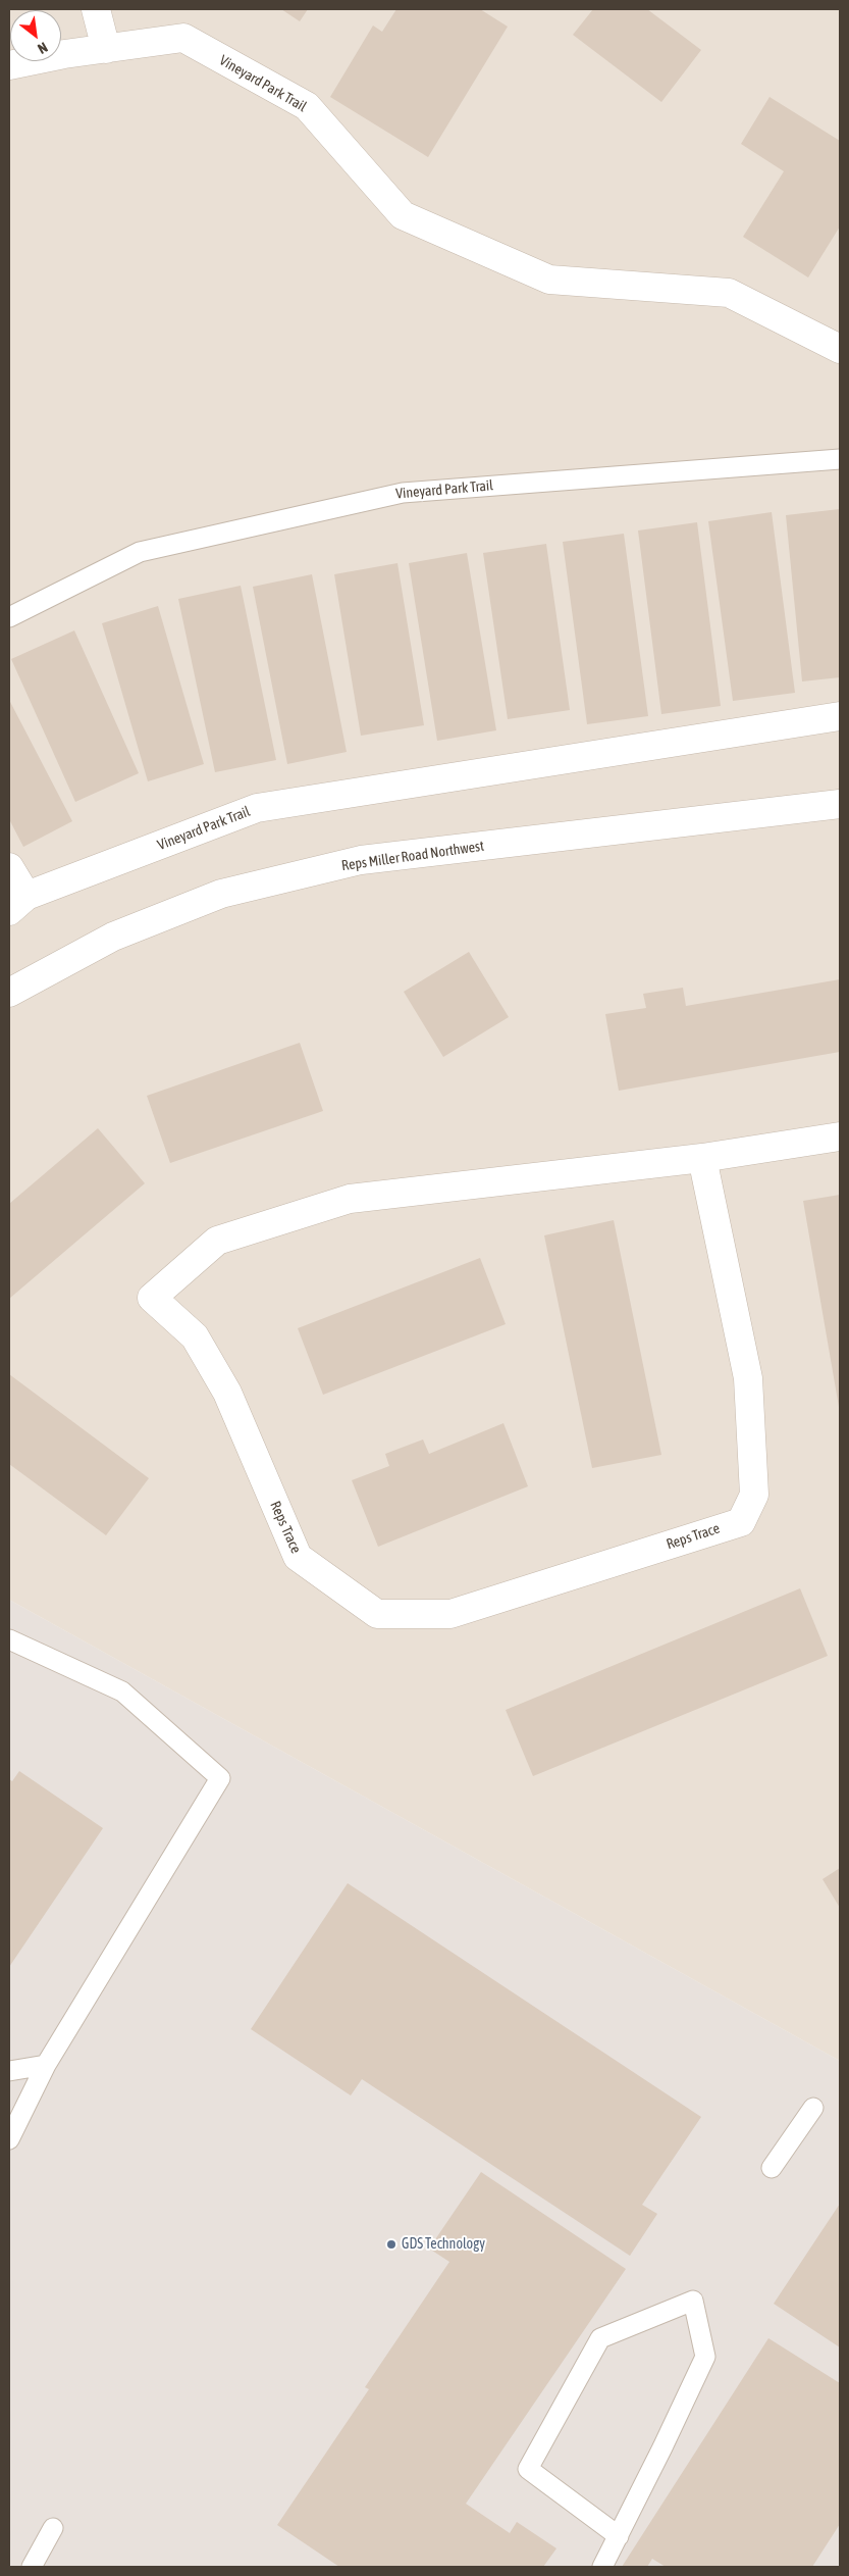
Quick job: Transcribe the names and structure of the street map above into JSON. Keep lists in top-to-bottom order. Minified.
{"streets":{"street":["Vineyard Park Trail","Reps Miller Road Northwest","Reps Trace"]},"places":["GDS Technology"],"north":"bottom right"}
